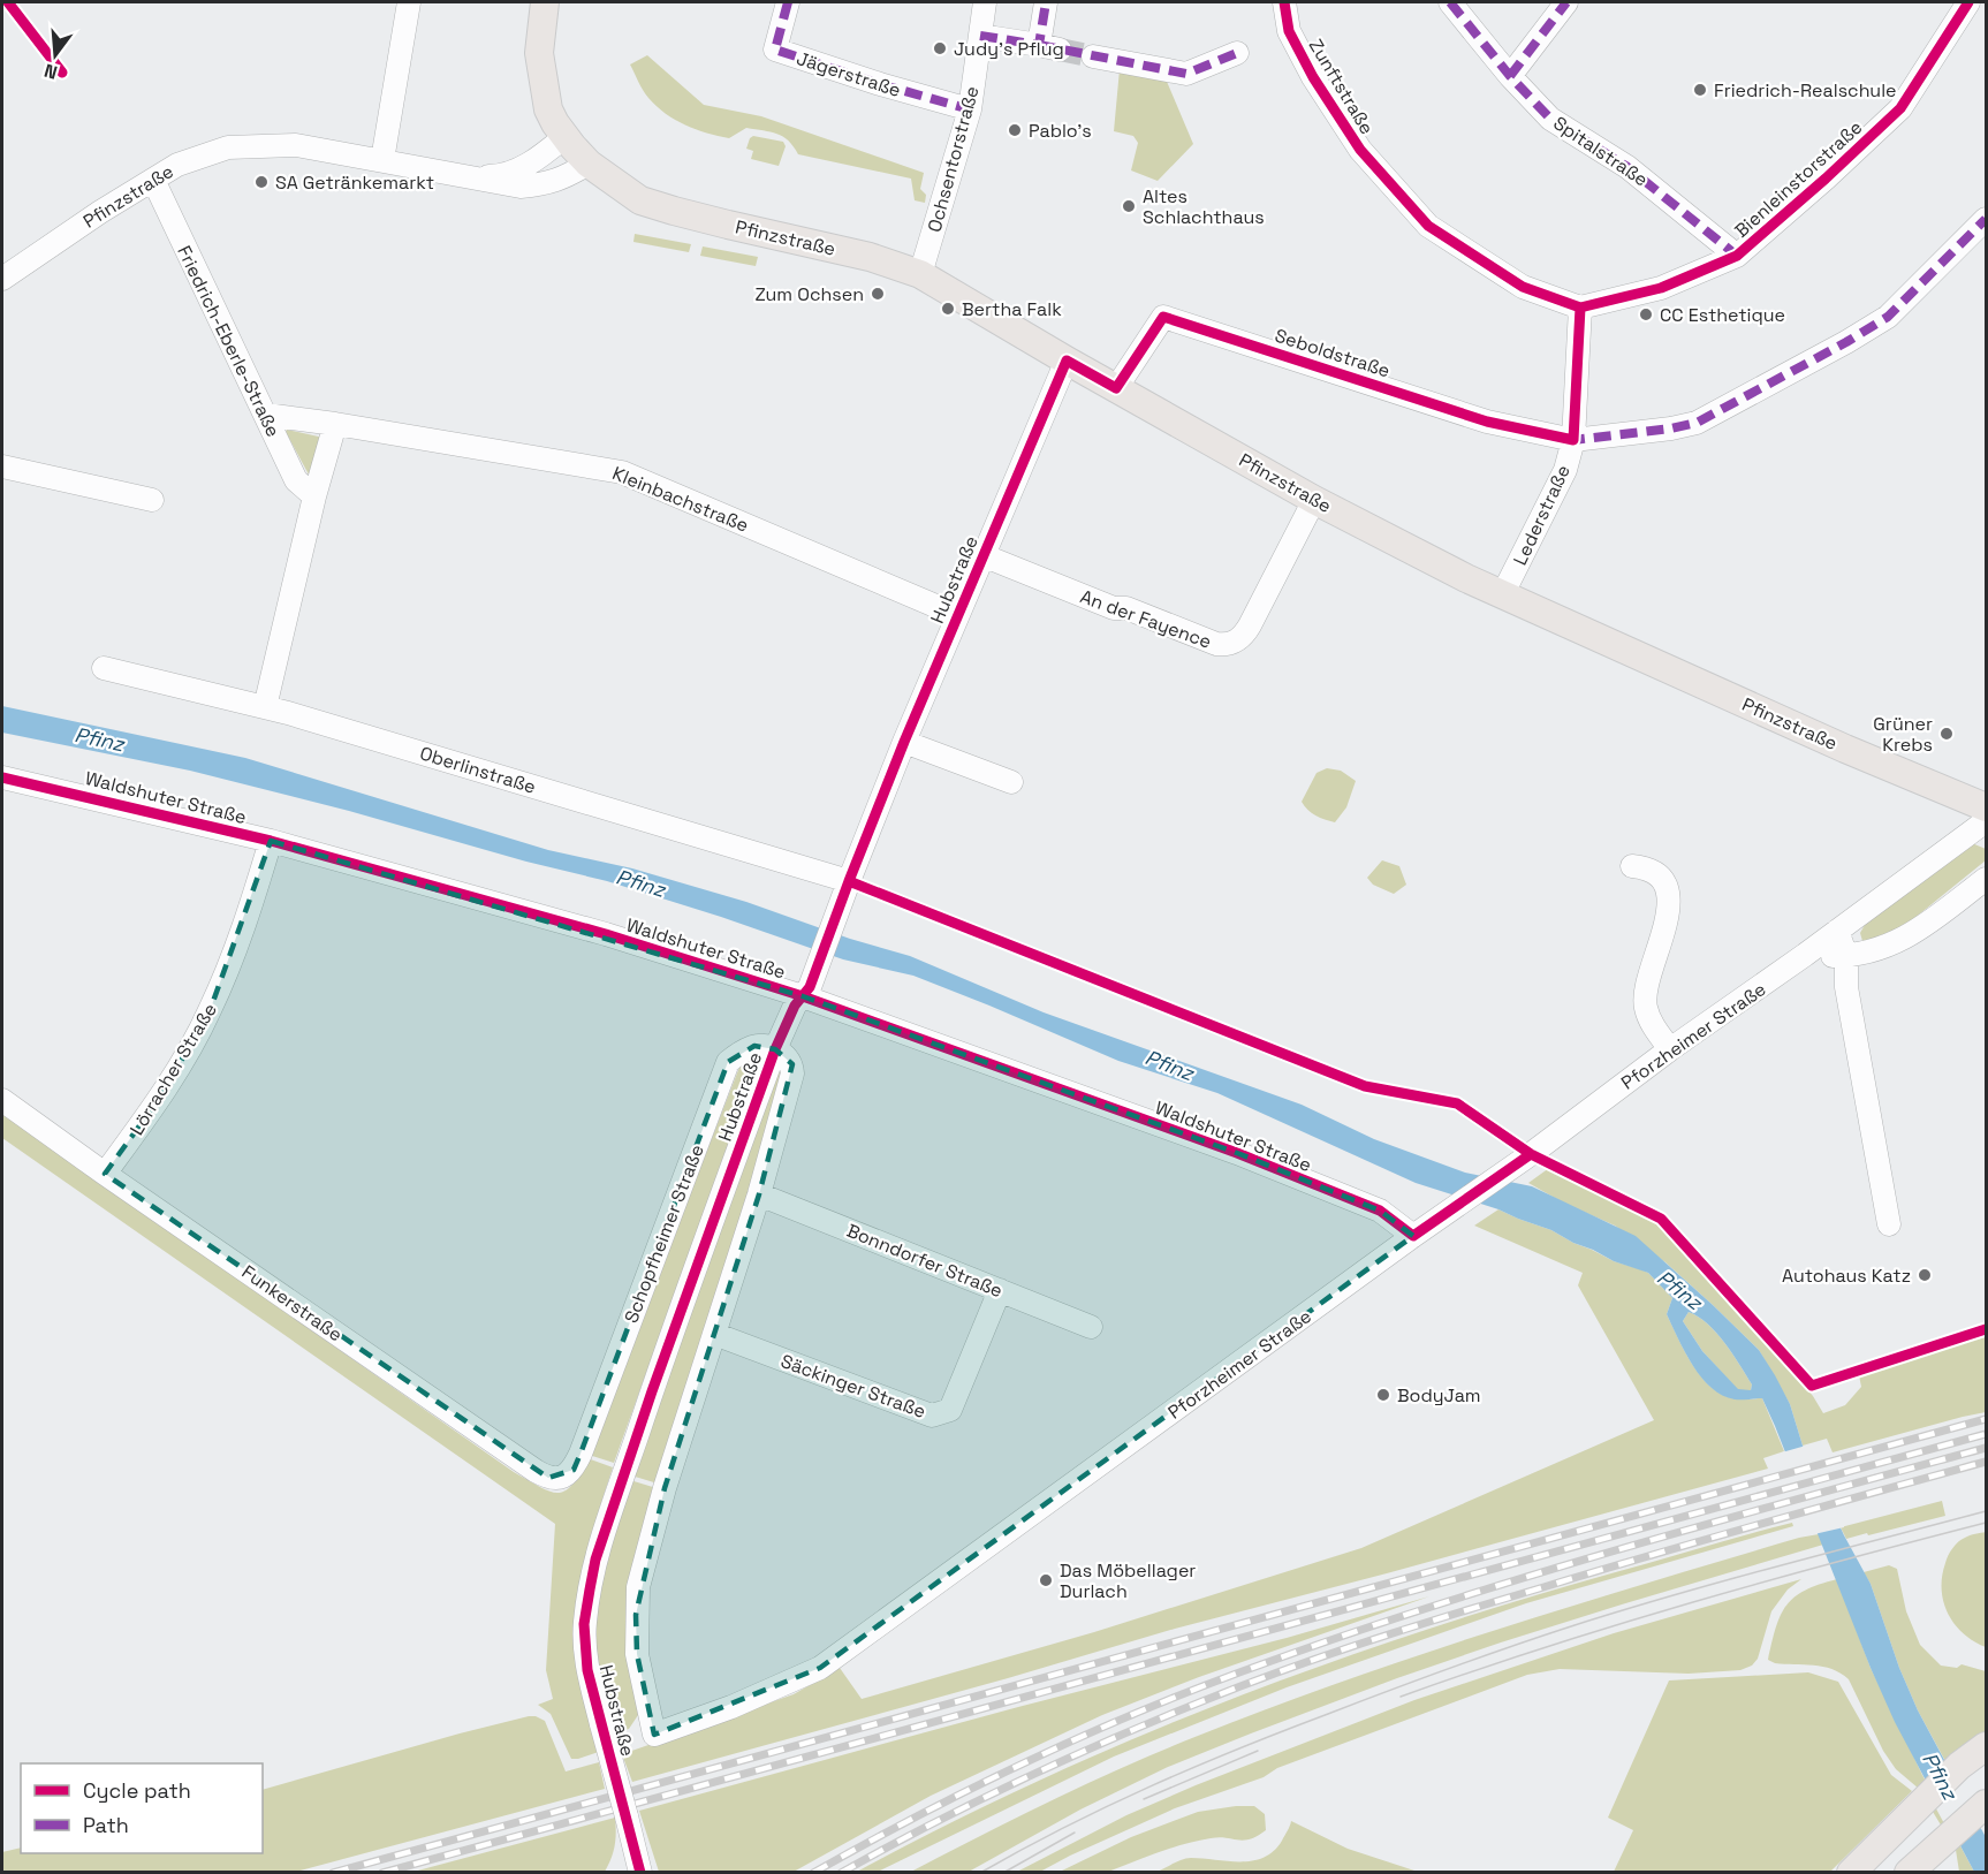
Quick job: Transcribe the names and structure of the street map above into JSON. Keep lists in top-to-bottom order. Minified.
{"streets":{"main road":["Pfinzstraße"],"street":["Jägerstraße","Zunftstraße","Spitalstraße","Ochsentorstraße","Bienleinstorstraße","Friedrich-Eberle-Straße","Seboldstraße","Kleinbachstraße","Lederstraße","Hubstraße","An der Fayence","Oberlinstraße","Waldshuter Straße","Pforzheimer Straße","Lörracher Straße","Schopfheimer Straße","Bonndorfer Straße","Funkerstraße","Säckinger Straße"]},"crossings":[["Jägerstraße","Ochsentorstraße"],["Zunftstraße","Bienleinstorstraße"],["Zunftstraße","Lederstraße"],["Spitalstraße","Bienleinstorstraße"],["Ochsentorstraße","Pfinzstraße"],["Bienleinstorstraße","Lederstraße"],["Pfinzstraße","Friedrich-Eberle-Straße"],["Pfinzstraße","Seboldstraße"],["Pfinzstraße","Lederstraße"],["Pfinzstraße","Hubstraße"],["Pfinzstraße","An der Fayence"],["Friedrich-Eberle-Straße","Kleinbachstraße"],["Seboldstraße","Lederstraße"],["Kleinbachstraße","Hubstraße"],["Hubstraße","An der Fayence"],["Hubstraße","Oberlinstraße"],["Hubstraße","Waldshuter Straße"],["Hubstraße","Pforzheimer Straße"],["Hubstraße","Schopfheimer Straße"],["Hubstraße","Bonndorfer Straße"],["Hubstraße","Säckinger Straße"],["Waldshuter Straße","Pforzheimer Straße"],["Waldshuter Straße","Lörracher Straße"],["Lörracher Straße","Funkerstraße"],["Schopfheimer Straße","Funkerstraße"],["Bonndorfer Straße","Säckinger Straße"]],"water":["Pfinz"],"places":["Judy's Pflug","Friedrich-Realschule","Pablo’s","SA Getränkemarkt","Altes Schlachthaus","Zum Ochsen","Bertha Falk","CC Esthetique","Grüner Krebs","Autohaus Katz","BodyJam","Das Möbellager Durlach"],"legend":["Cycle path","Path"],"north":"bottom"}
